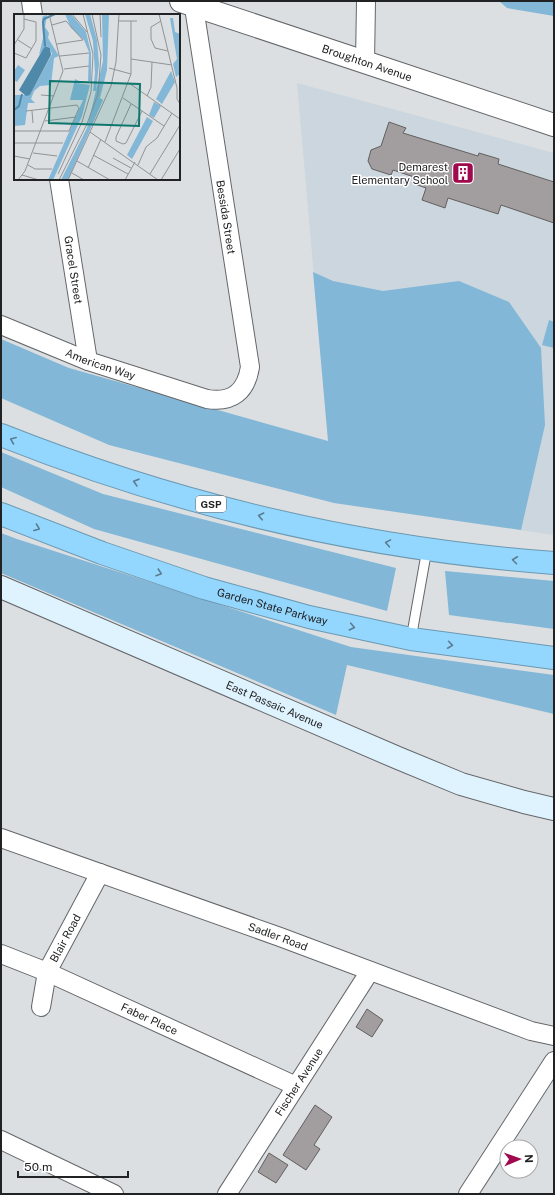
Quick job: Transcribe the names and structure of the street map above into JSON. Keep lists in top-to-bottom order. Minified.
{"streets":{"highway":["GSP","Garden State Parkway"],"main road":["East Passaic Avenue"],"street":["Broughton Avenue","Bessida Street","Gracel Street","American Way","Sadler Road","Blair Road","Faber Place","Fischer Avenue"]},"crossings":[["Broughton Avenue","Bessida Street"],["Bessida Street","American Way"],["Gracel Street","American Way"],["Sadler Road","Blair Road"],["Sadler Road","Fischer Avenue"],["Blair Road","Faber Place"],["Faber Place","Fischer Avenue"]],"places":{"building":["Demarest Elementary School"]},"scale_bar":"50 m","north":"right"}
